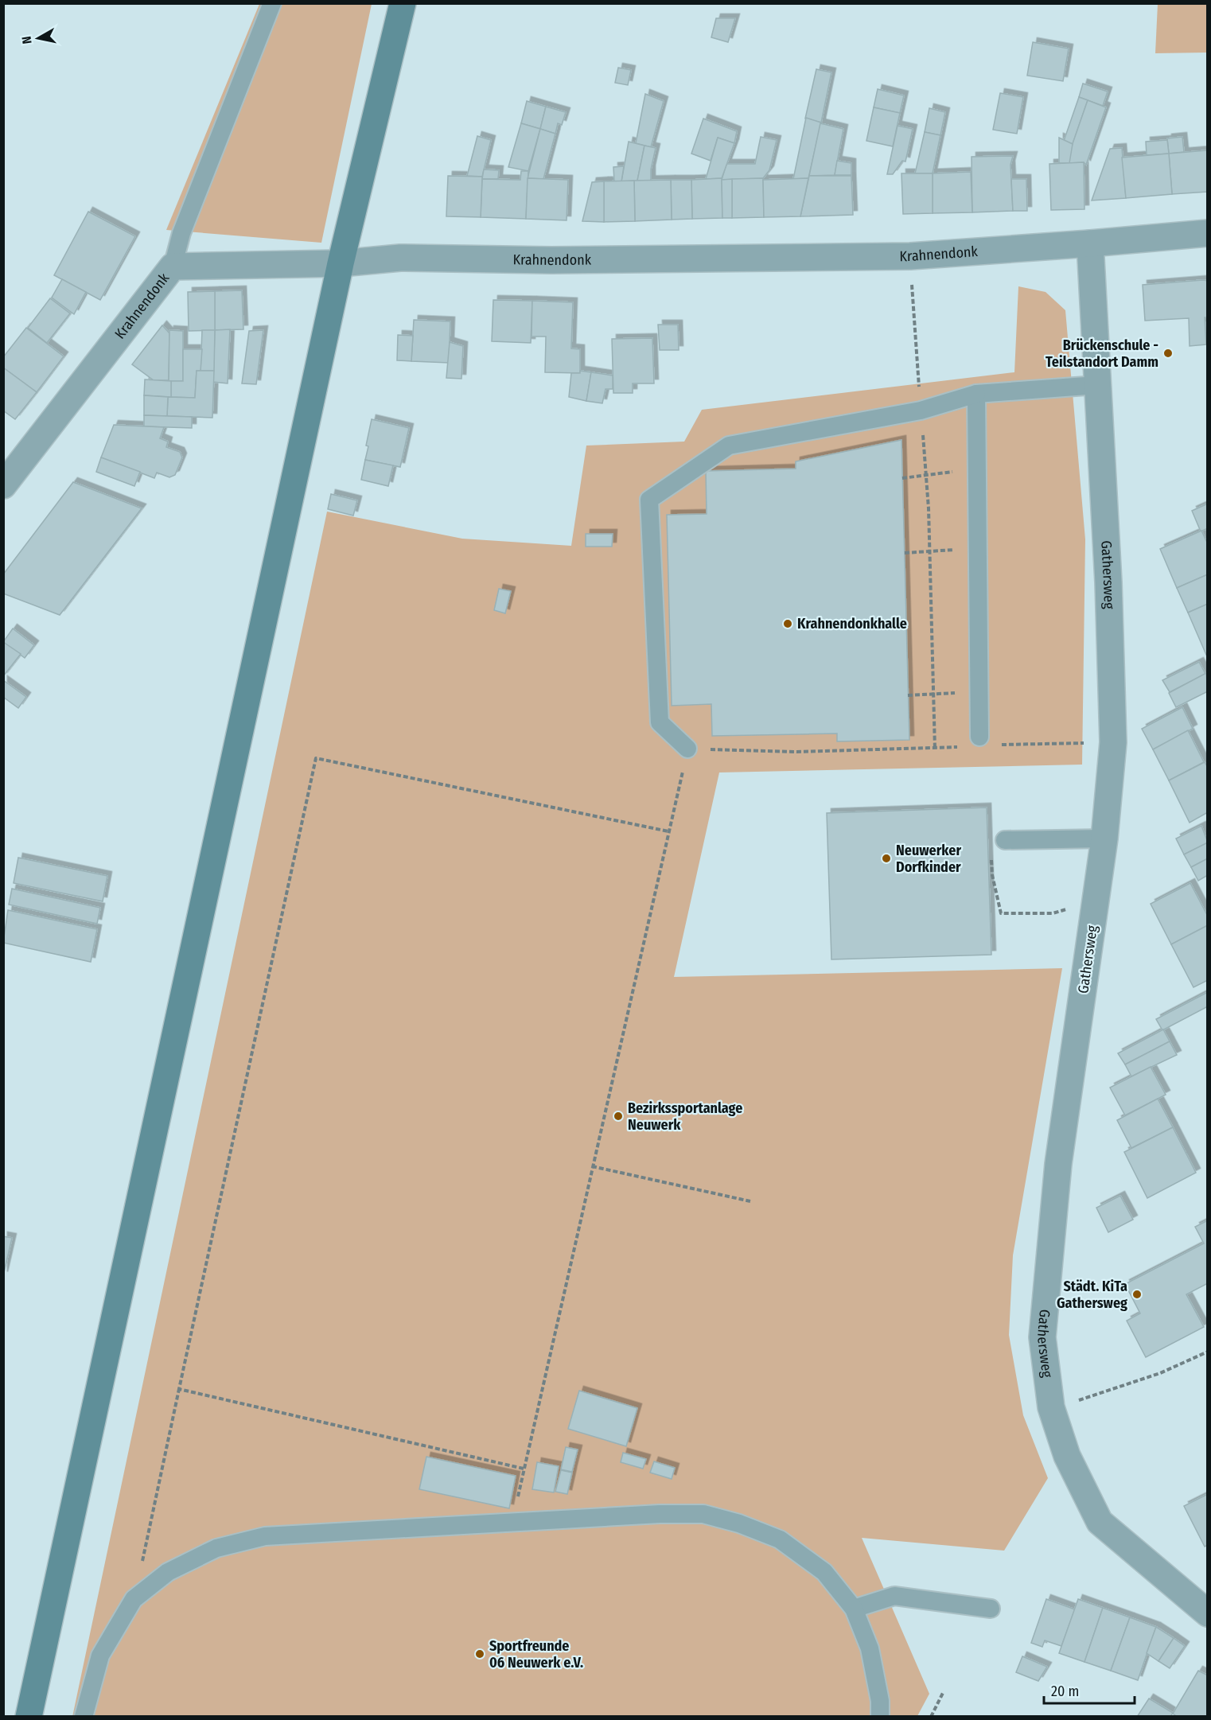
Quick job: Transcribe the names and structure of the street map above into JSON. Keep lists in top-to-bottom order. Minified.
{"streets":{"street":["Krahnendonk","Gathersweg"]},"crossings":[["Krahnendonk","Gathersweg"]],"places":["Brückenschule - Teilstandort Damm","Krahnendonkhalle","Neuwerker Dorfkinder","Bezirkssportanlage Neuwerk","Städt. KiTa Gathersweg","Sportfreunde 06 Neuwerk e.V."],"scale_bar":"20 m","north":"left"}
